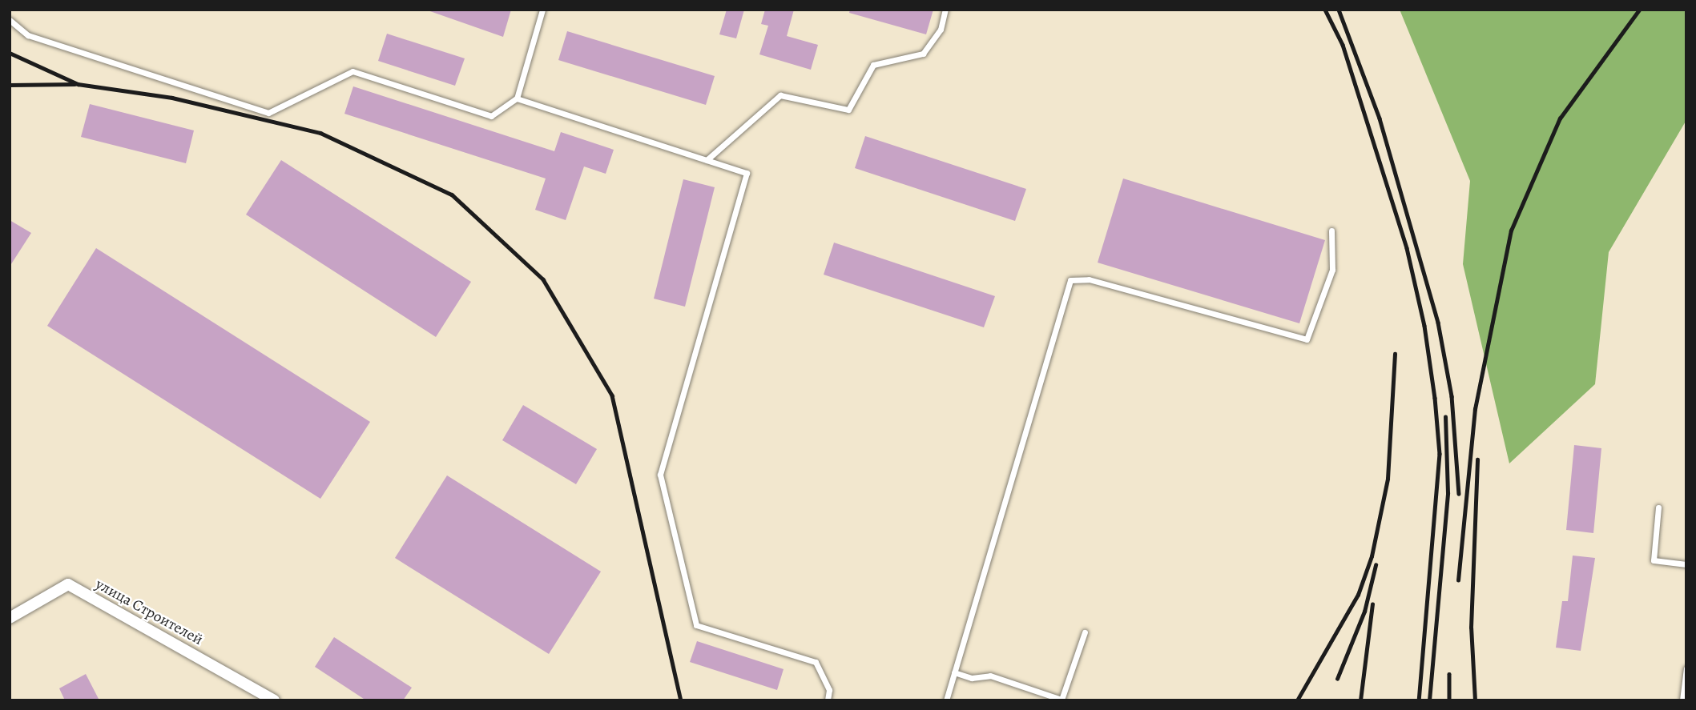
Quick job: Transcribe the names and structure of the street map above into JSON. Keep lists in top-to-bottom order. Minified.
{"streets":{"street":["улица Строителей"]}}
